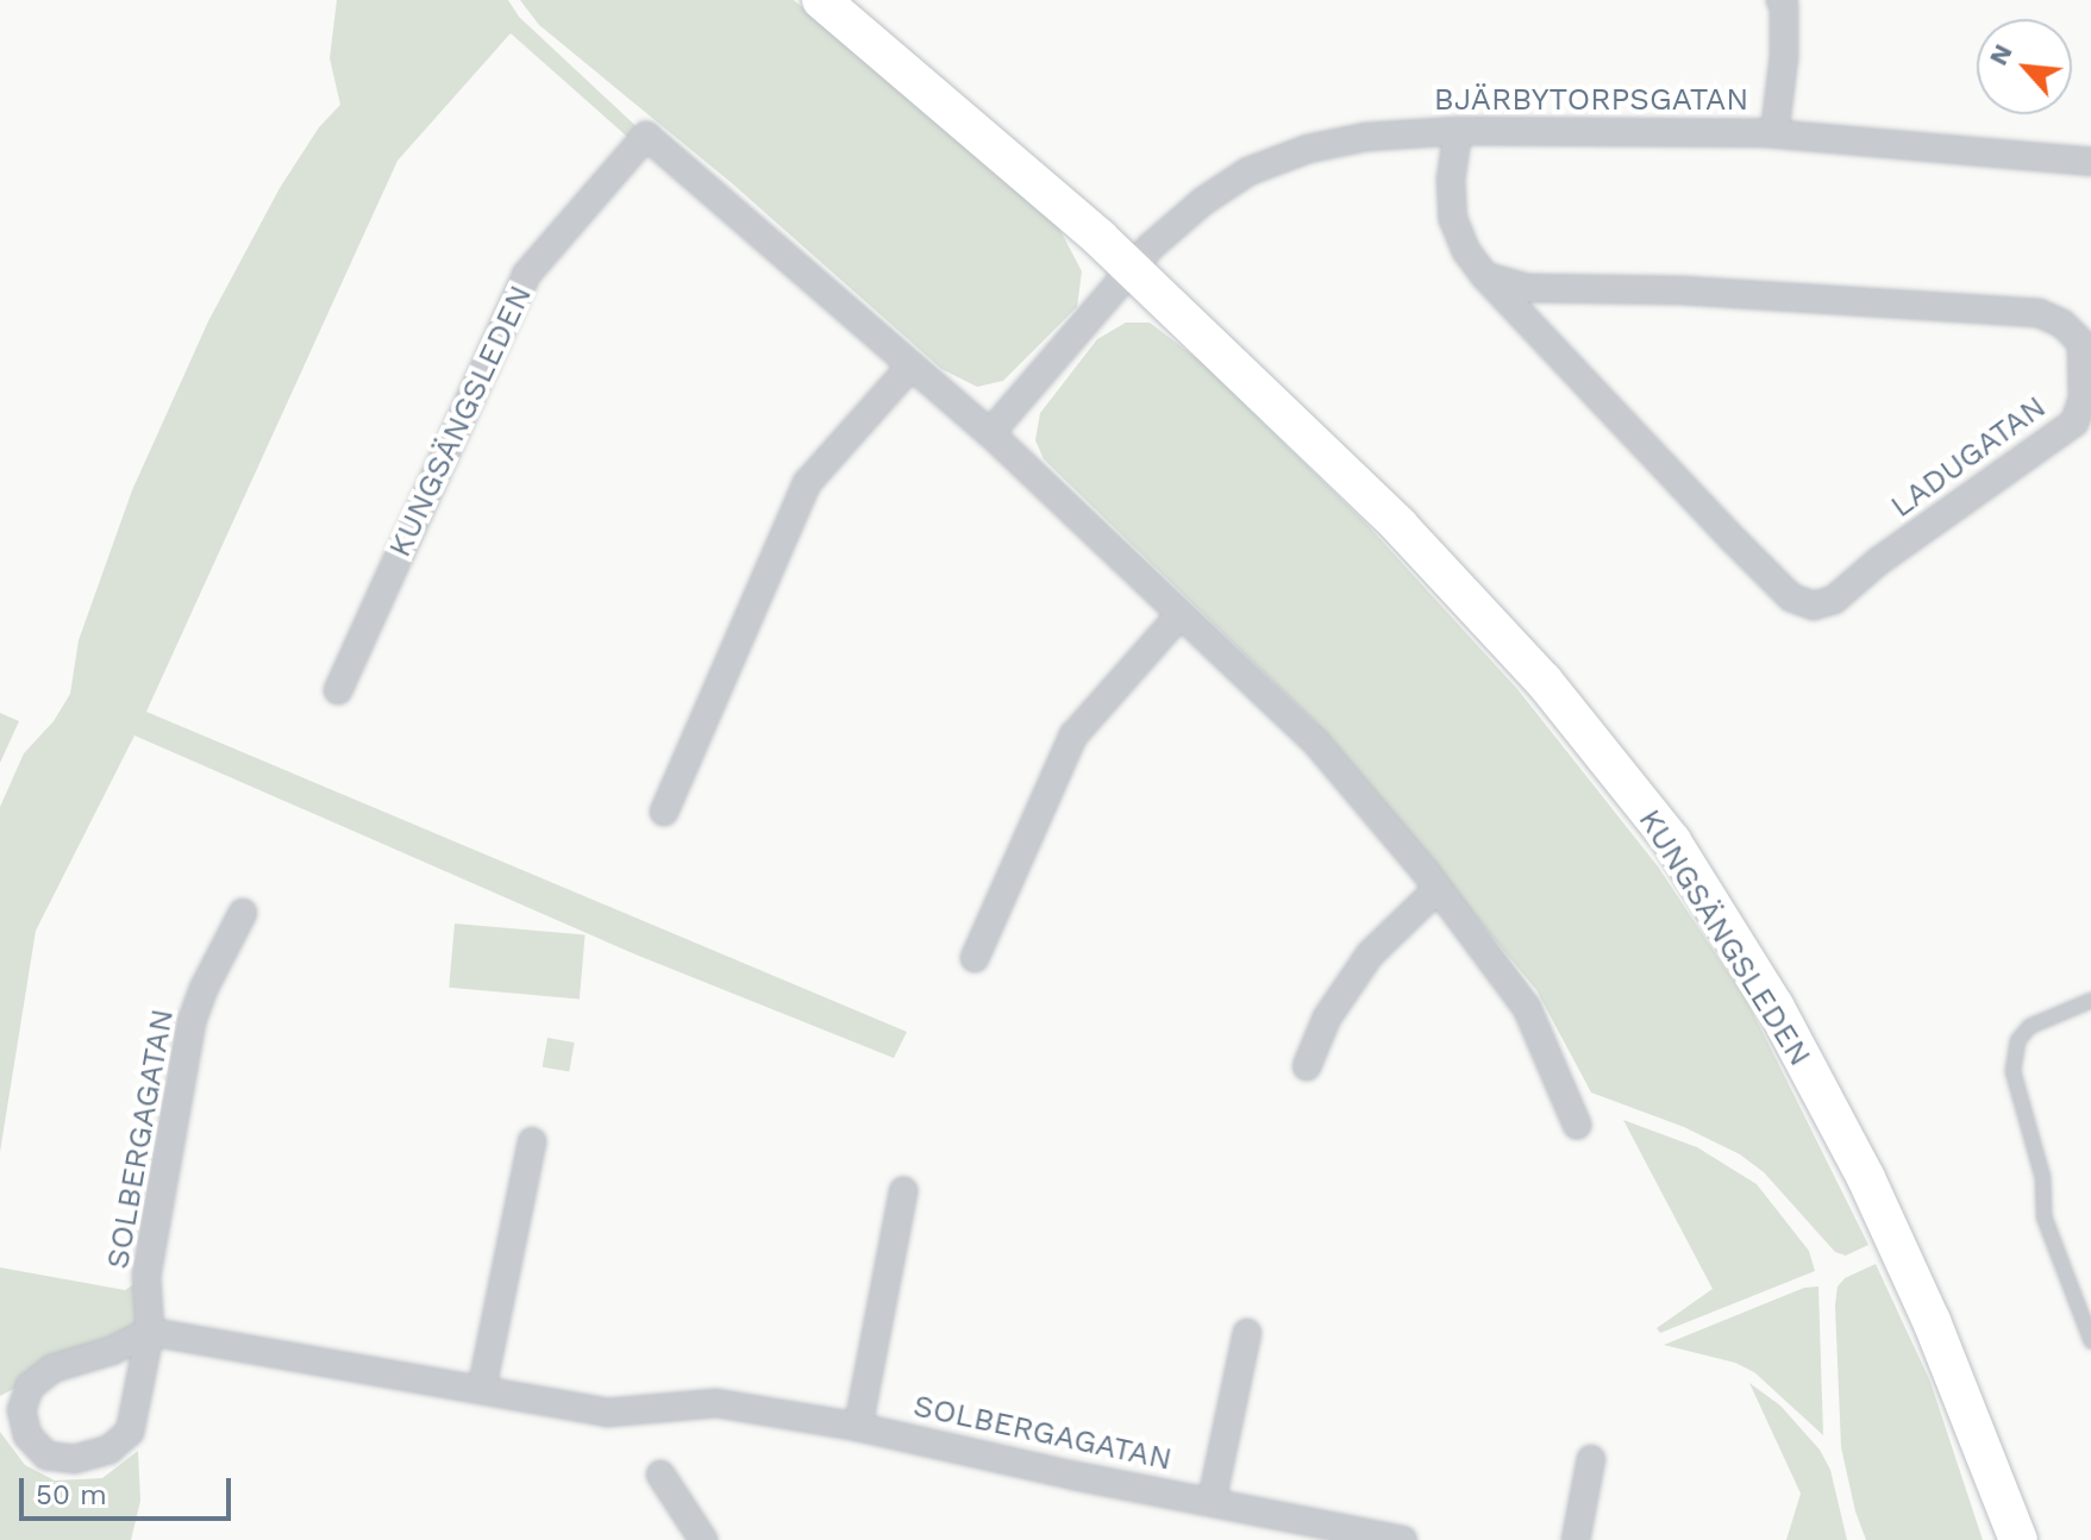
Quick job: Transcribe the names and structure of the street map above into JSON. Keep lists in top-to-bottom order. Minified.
{"streets":{"main road":["KUNGSÄNGSLEDEN"],"street":["BJÄRBYTORPSGATAN","LADUGATAN","SOLBERGAGATAN"]},"crossings":[["BJÄRBYTORPSGATAN","KUNGSÄNGSLEDEN"],["BJÄRBYTORPSGATAN","LADUGATAN"]],"scale_bar":"50 m","north":"top left"}
